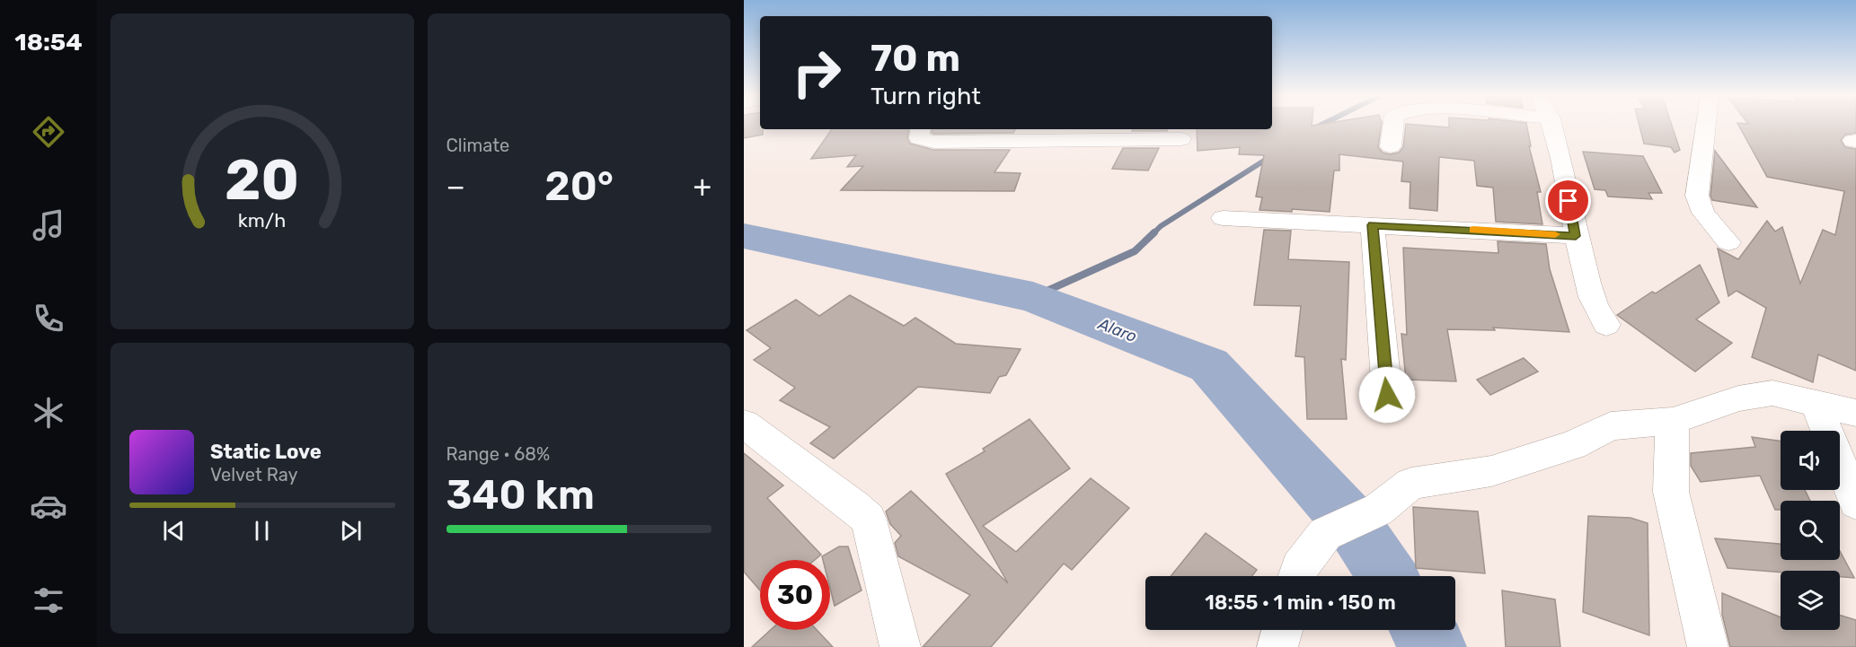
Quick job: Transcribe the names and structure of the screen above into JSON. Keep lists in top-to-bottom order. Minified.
{"water":["Alaro"],"page":{"tabs":"18:54","tile":["Climate",["Range · 68%","340 km"]],"turn":["70 m","Turn right"],"heat":["−","20°","+"],"song":["Static Love","Velvet Ray"],"limit":"30","trip":"18:55 · 1 min · 150 m","gauge":["20","km/h"]}}
